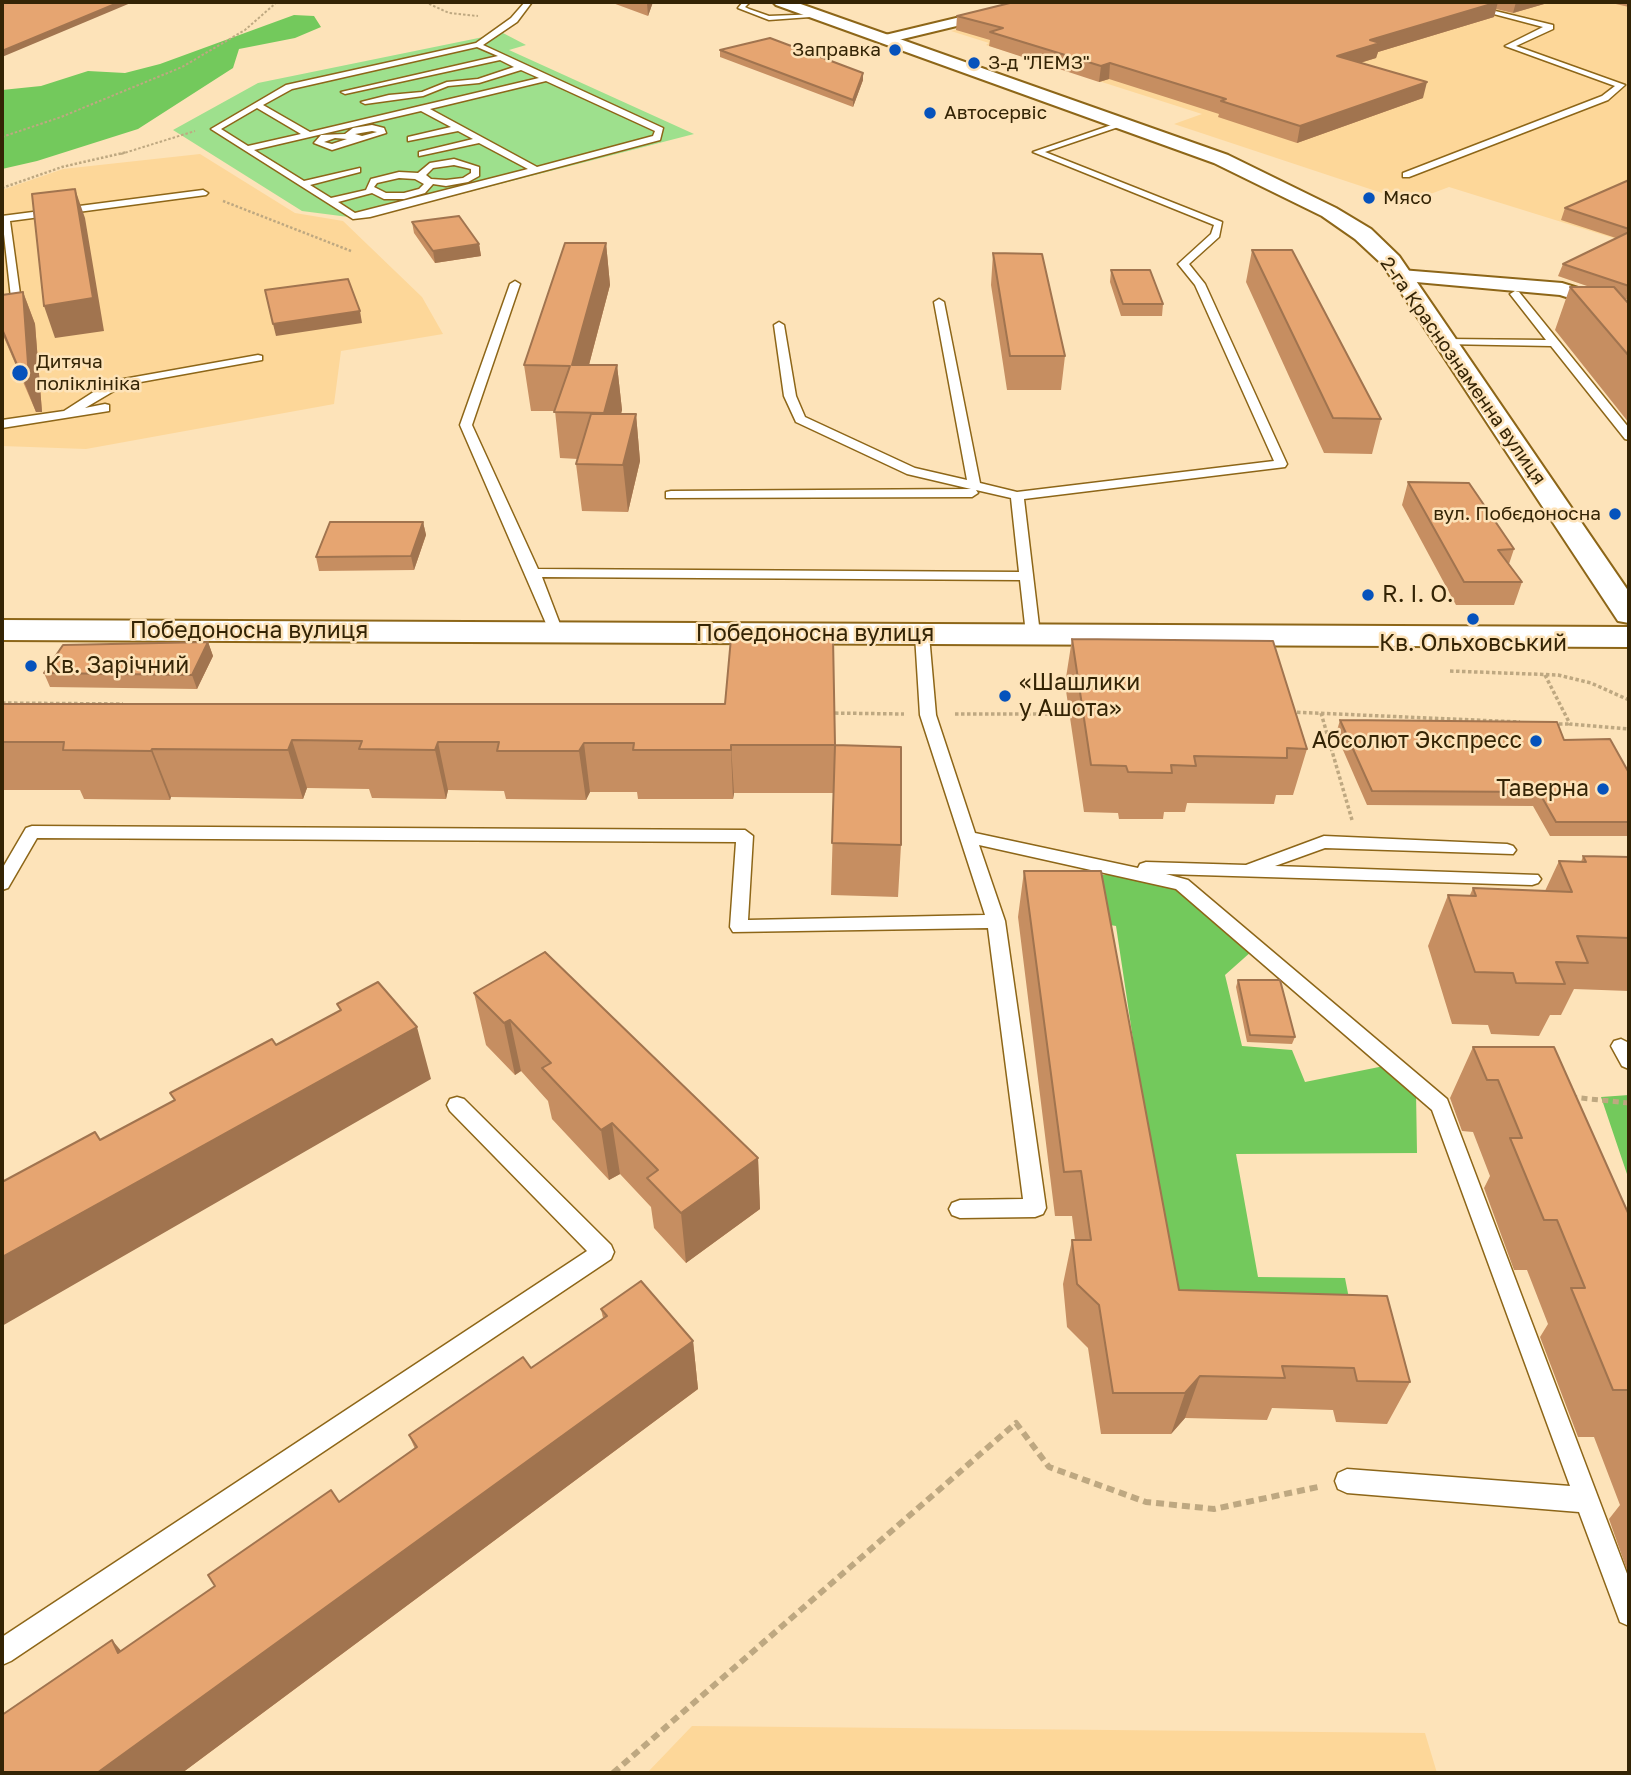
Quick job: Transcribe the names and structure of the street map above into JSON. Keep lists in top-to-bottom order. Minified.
{"streets":{"street":["2-га Краснознаменна вулиця","Победоносна вулиця"]},"places":["Заправка","З-д \"ЛЕМЗ\"","Автосервіс","Мясо","Дитяча поліклініка","вул. Побєдоносна","R. I. O.","Кв. Ольховський","Кв. Зарічний","«Шашлики у Ашота»","Абсолют Экспресс","Таверна"]}
